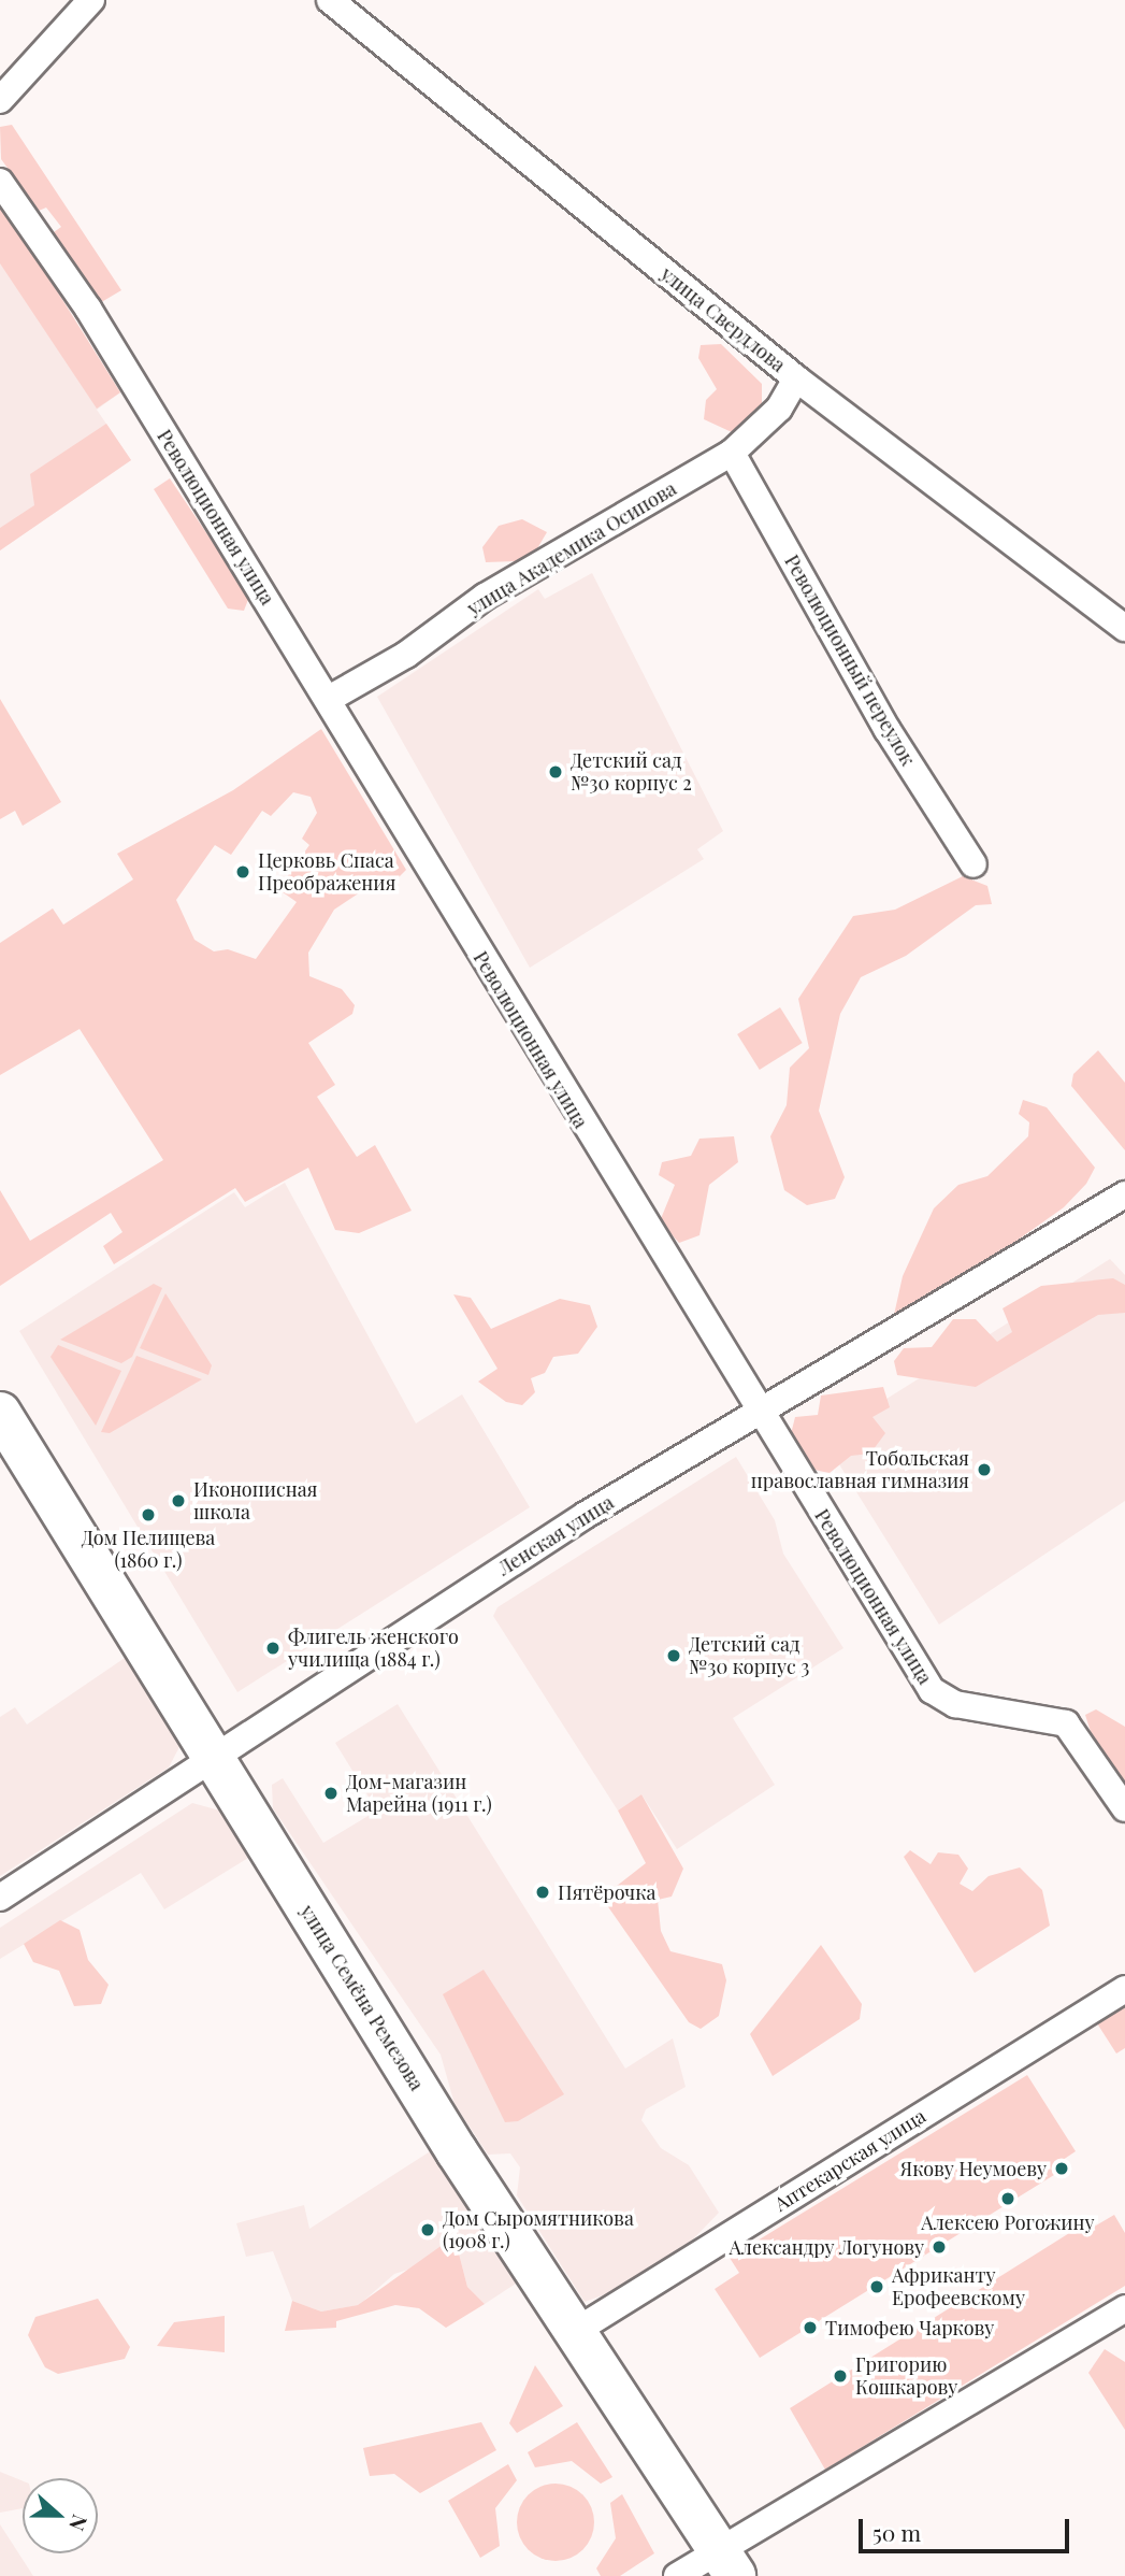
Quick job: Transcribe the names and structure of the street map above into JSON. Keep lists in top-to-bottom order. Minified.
{"streets":{"main road":["улица Семёна Ремезова"],"street":["улица Свердлова","Революционная улица","улица Академика Осипова","Революционный переулок","Ленская улица","Аптекарская улица"]},"crossings":[["улица Свердлова","улица Академика Осипова"],["Революционная улица","улица Академика Осипова"],["Революционная улица","Ленская улица"],["улица Академика Осипова","Революционный переулок"],["Ленская улица","улица Семёна Ремезова"],["улица Семёна Ремезова","Аптекарская улица"]],"places":["Детский сад №30 корпус 2","Церковь Спаса Преображения","Тобольская православная гимназия","Иконописная школа","Дом Пелищева (1860 г.)","Флигель женского училища (1884 г.)","Детский сад №30 корпус 3","Дом-магазин Марейна (1911 г.)","Пятёрочка","Якову Неумоеву","Алексею Рогожину","Дом Сыромятникова (1908 г.)","Александру Логунову","Африканту Ерофеевскому","Тимофею Чаркову","Григорию Кошкарову"],"scale_bar":"50 m","north":"right"}
